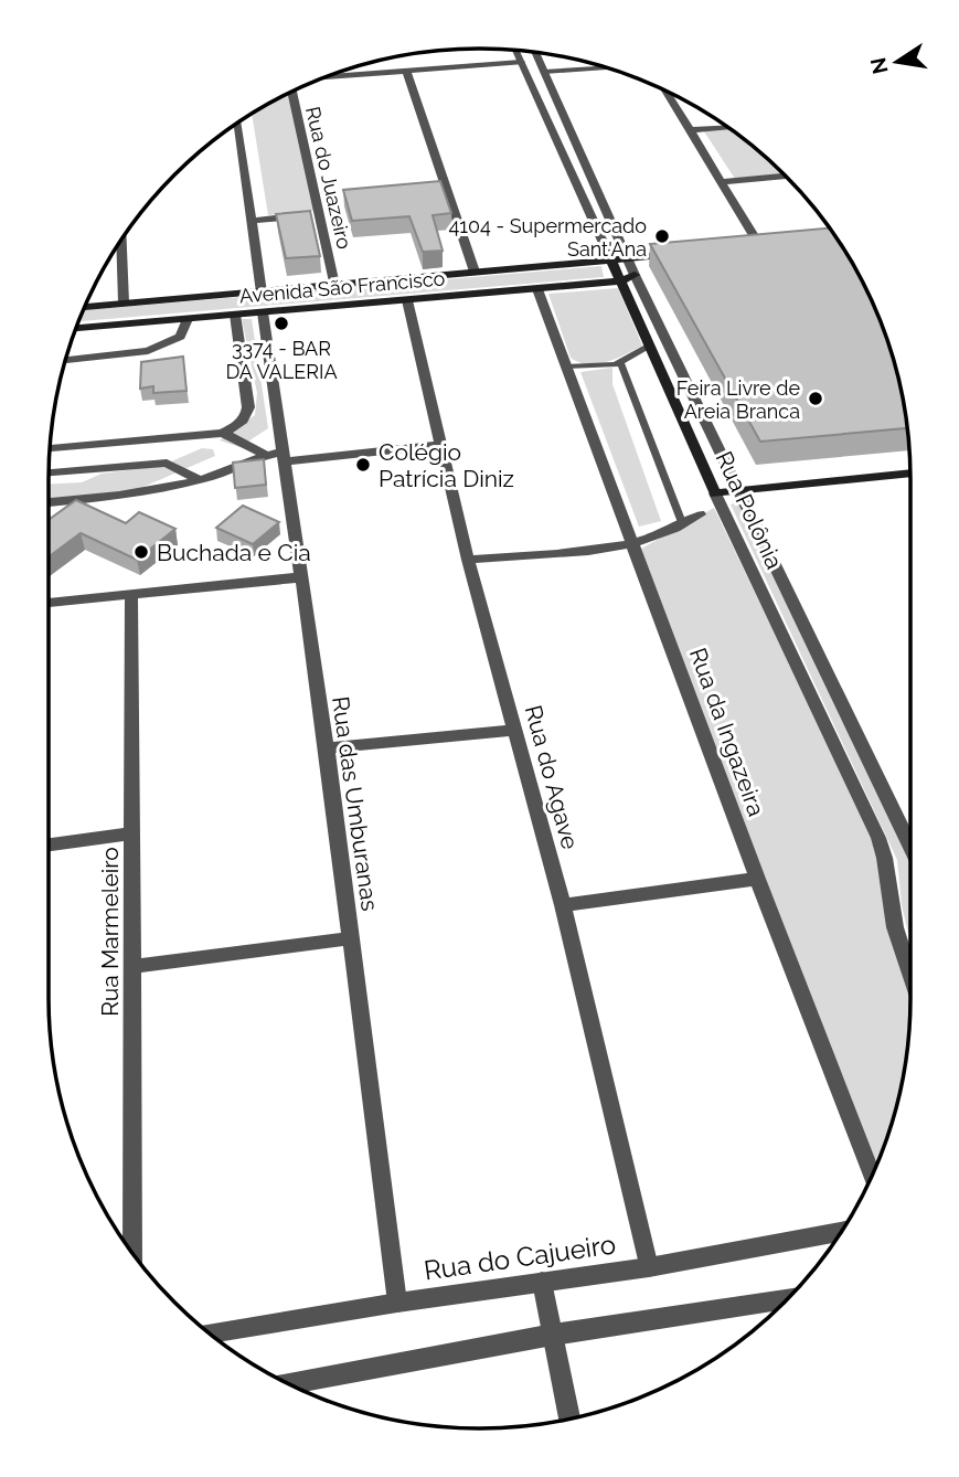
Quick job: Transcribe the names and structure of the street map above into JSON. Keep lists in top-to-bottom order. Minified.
{"streets":{"main road":["Avenida São Francisco","Rua Polônia"],"street":["Rua do Juazeiro","Rua da Ingazeira","Rua do Agave","Rua das Umburanas","Rua Marmeleiro","Rua do Cajueiro"]},"crossings":[["Rua do Juazeiro","Avenida São Francisco"],["Avenida São Francisco","Rua Polônia"],["Avenida São Francisco","Rua da Ingazeira"],["Avenida São Francisco","Rua do Agave"],["Avenida São Francisco","Rua das Umburanas"],["Rua do Agave","Rua do Cajueiro"],["Rua das Umburanas","Rua do Cajueiro"]],"places":["4104 - Supermercado Sant'Ana","3374 - BAR DA VALERIA","Feira Livre de Areia Branca","Colégio Patrícia Diniz","Buchada e Cia"],"north":"left"}
